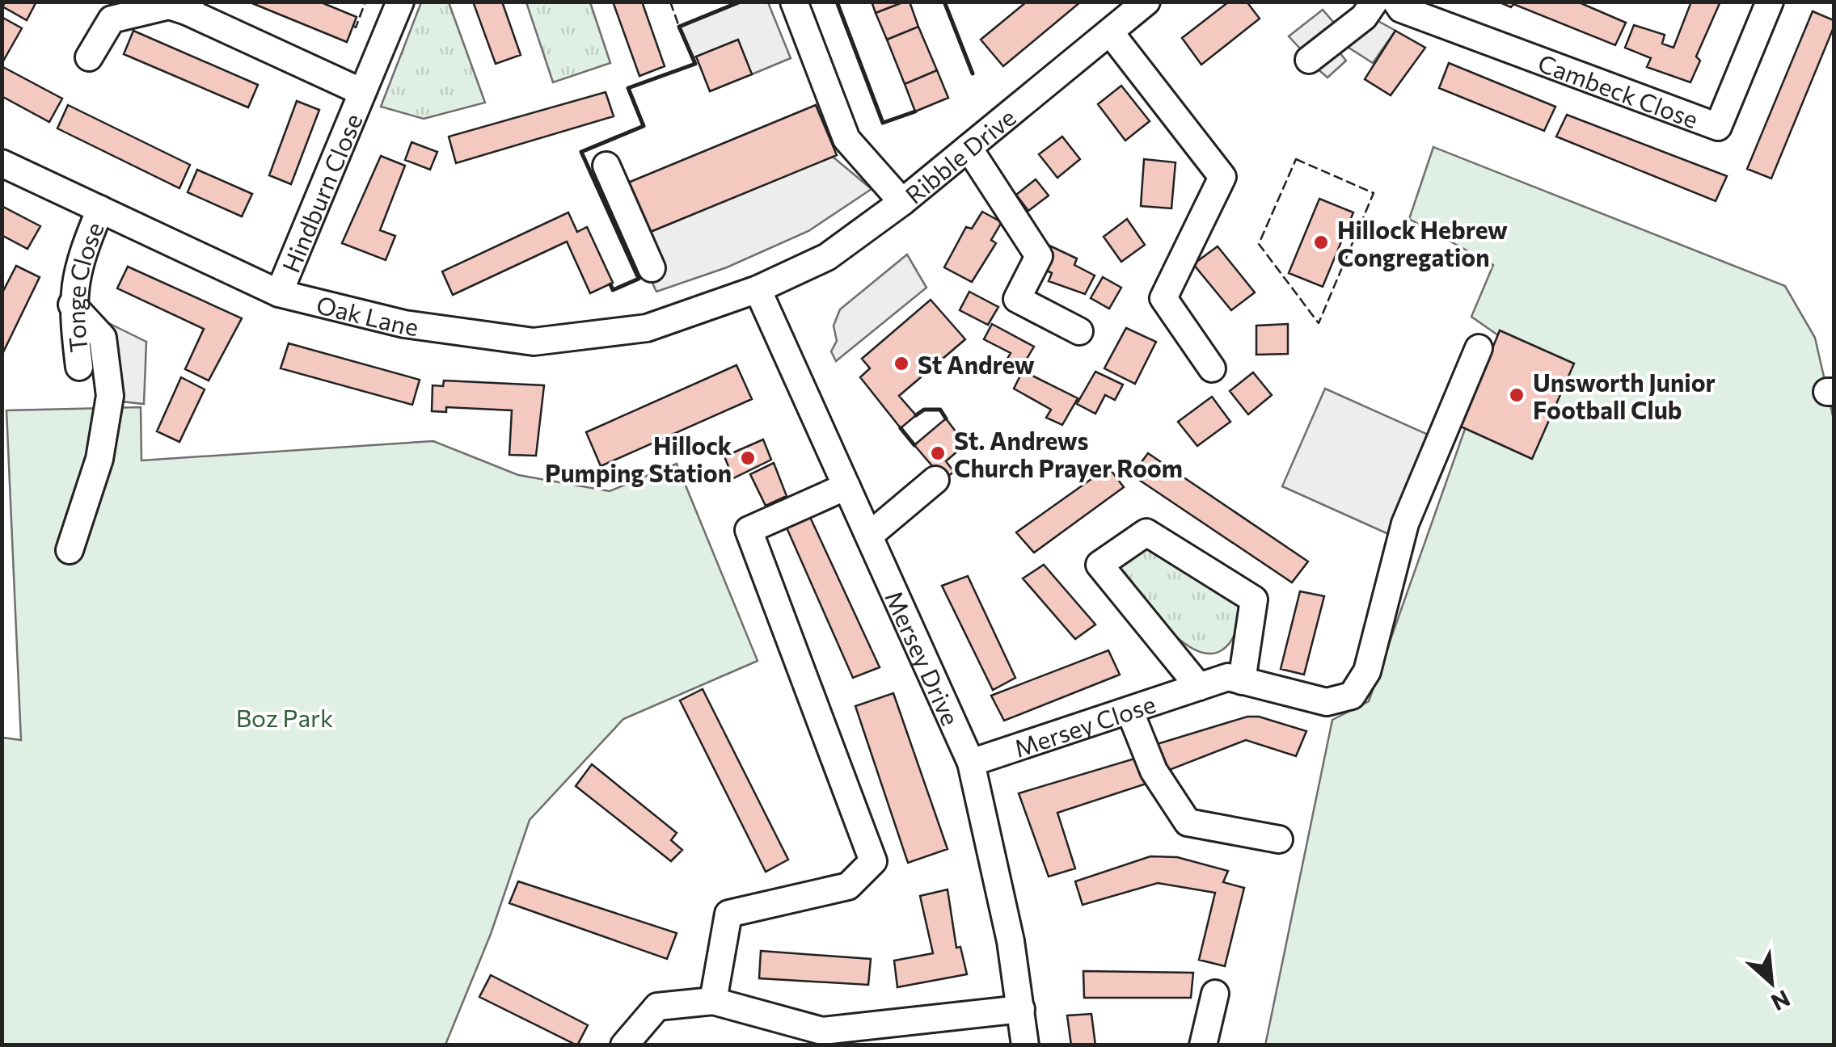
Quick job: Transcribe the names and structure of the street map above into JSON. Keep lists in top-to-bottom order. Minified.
{"streets":{"street":["Cambeck Close","Ribble Drive","Hindburn Close","Tonge Close","Oak Lane","Mersey Drive","Mersey Close"]},"crossings":[["Ribble Drive","Oak Lane"],["Ribble Drive","Mersey Drive"],["Hindburn Close","Oak Lane"],["Tonge Close","Oak Lane"],["Oak Lane","Mersey Drive"],["Mersey Drive","Mersey Close"]],"parks":["Boz Park"],"places":["Hillock Hebrew Congregation","St Andrew","Unsworth Junior Football Club","St. Andrews Church Prayer Room","Hillock Pumping Station"],"north":"bottom right"}
